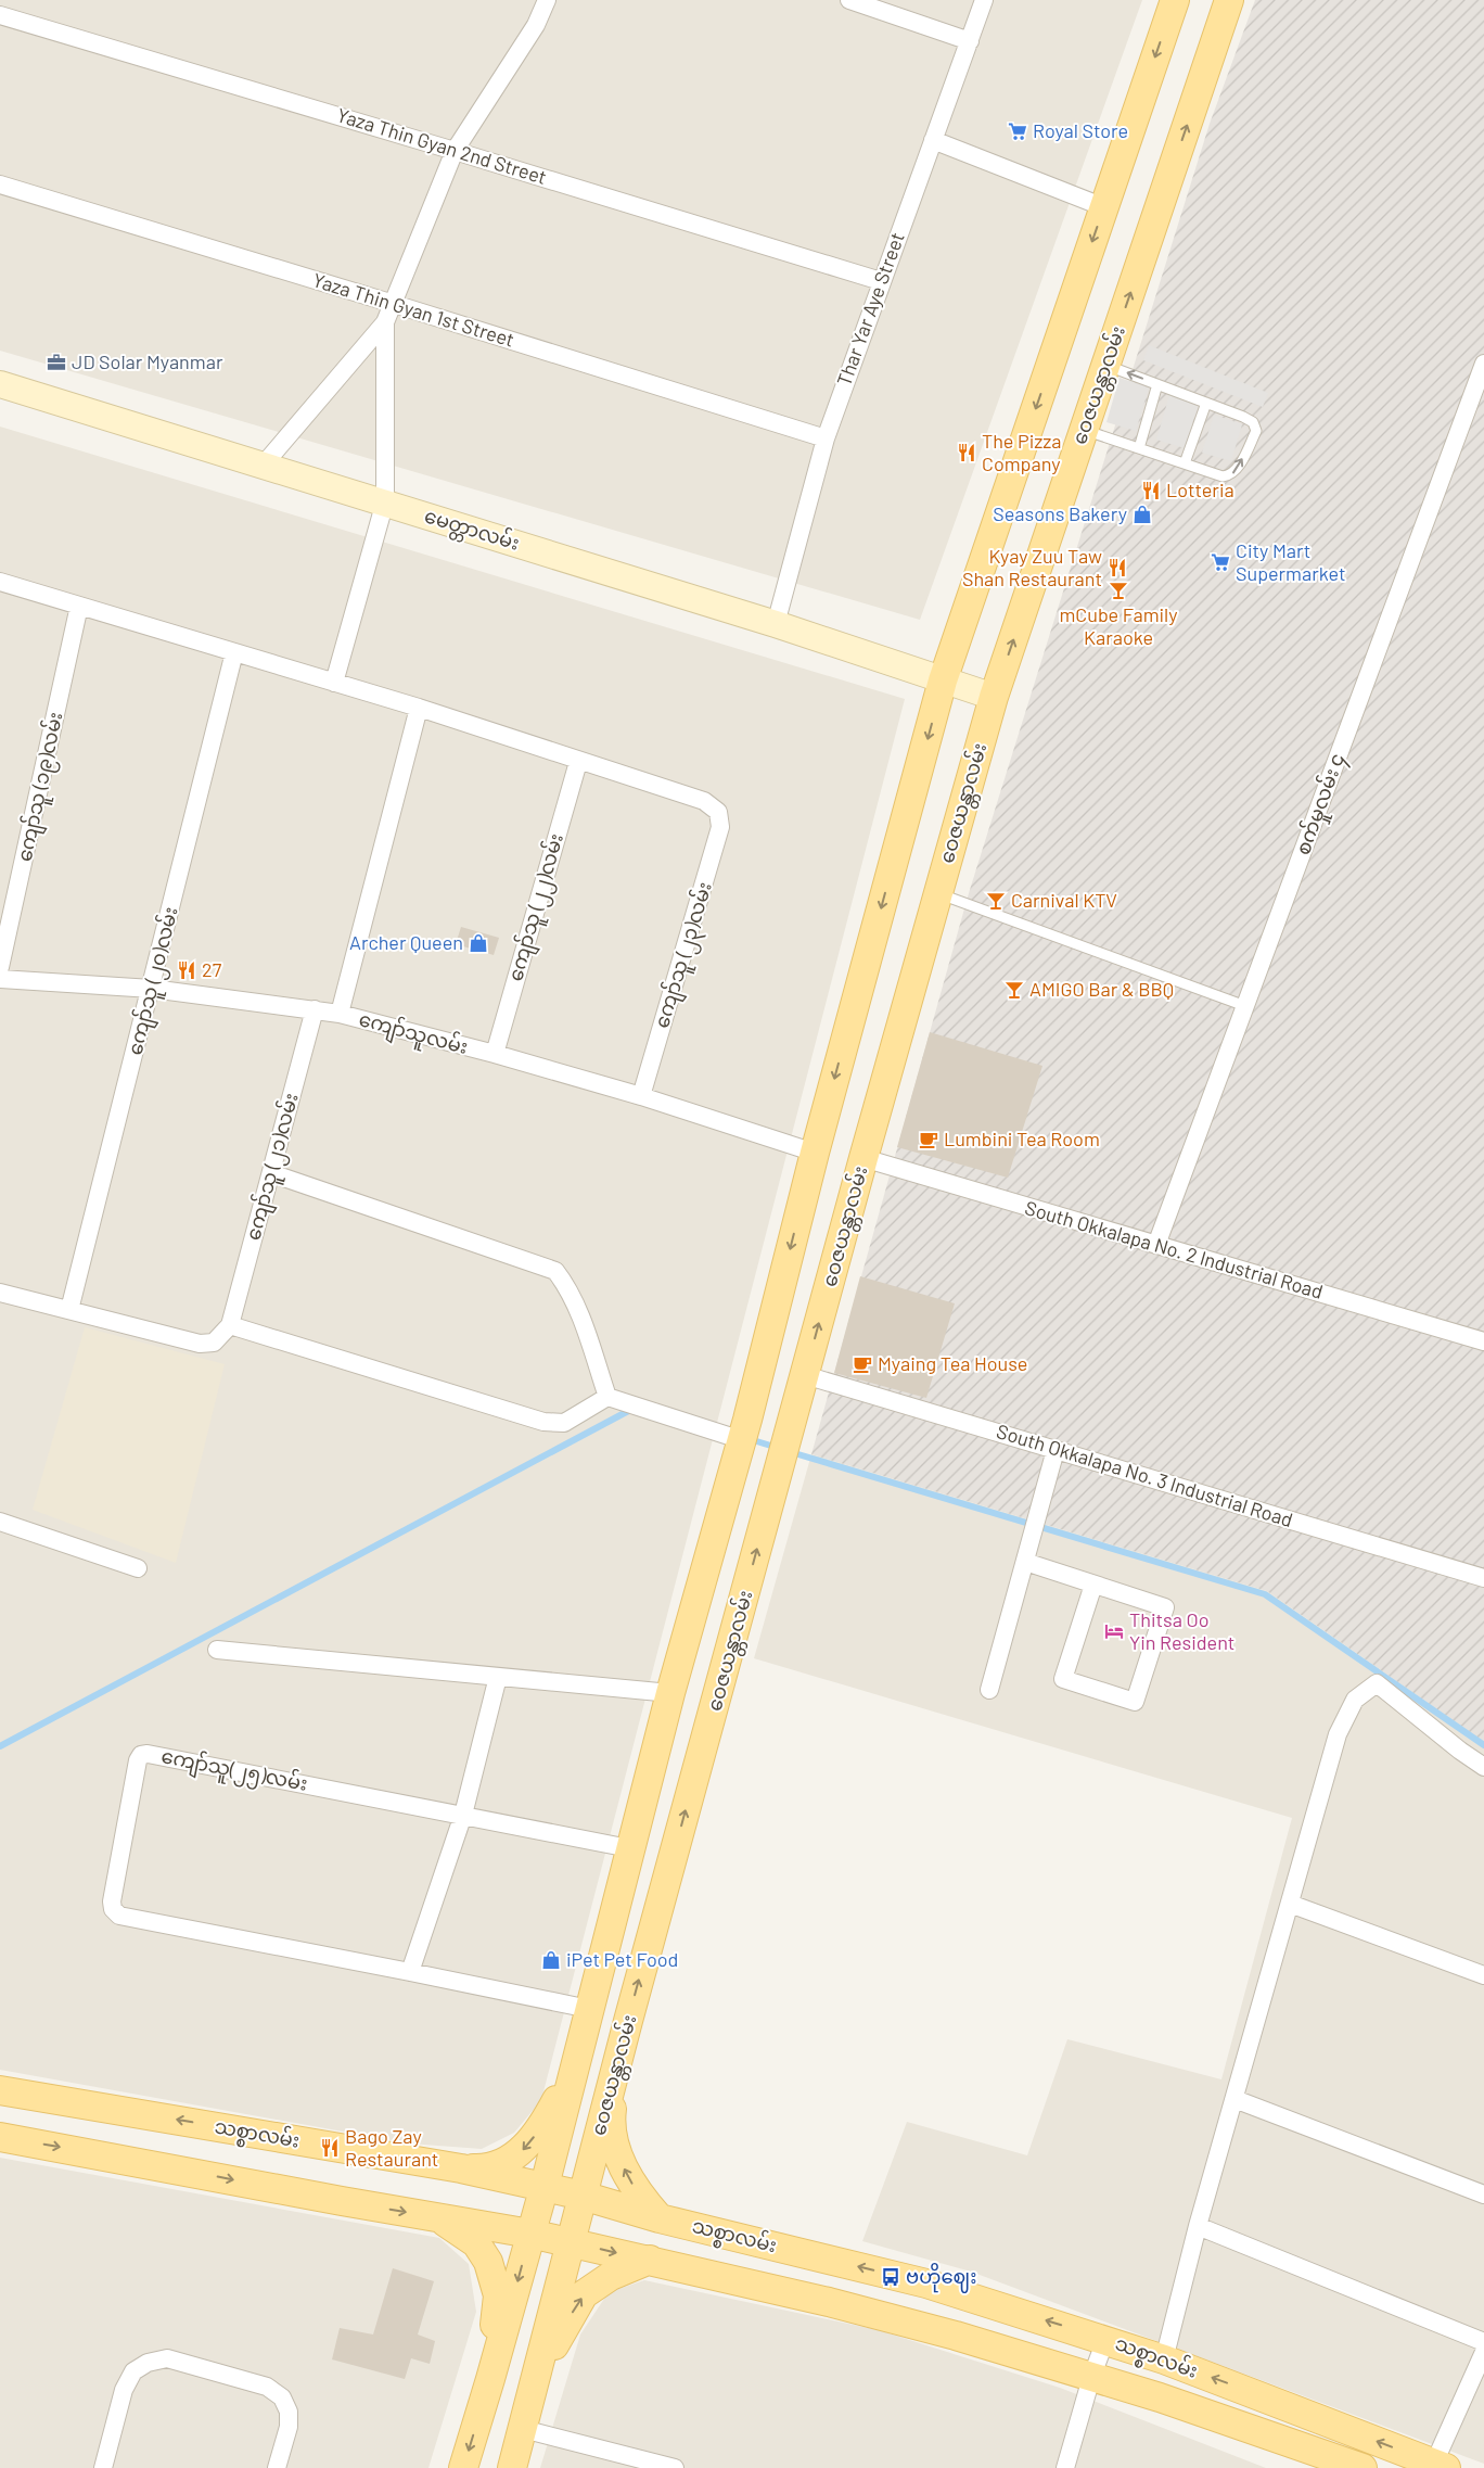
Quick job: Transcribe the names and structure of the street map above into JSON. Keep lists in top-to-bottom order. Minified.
{"streets":{"main road":["ဝေဇယန္တာလမ်း","မေတ္တာလမ်း","သစ္စာလမ်း"],"street":["Yaza Thin Gyan 2nd Street","Thar Yar Aye Street","Yaza Thin Gyan 1st Street","ကျော်သူ (၁၉)လမ်း","စက်မှုလမ်း ၄","ကျော်သူ (၂၂)လမ်း","ကျော်သူ (၂၃)လမ်း","ကျော်သူ (၂၀)လမ်း","ကျော်သူလမ်း","ကျော်သူ (၂၁)လမ်း","South Okkalapa No. 2 Industrial Road","South Okkalapa No. 3 Industrial Road","ကျော်သူ(၂၅)လမ်း"]},"crossings":[["Yaza Thin Gyan 2nd Street","Thar Yar Aye Street"],["Thar Yar Aye Street","Yaza Thin Gyan 1st Street"],["Thar Yar Aye Street","မေတ္တာလမ်း"],["ဝေဇယန္တာလမ်း","မေတ္တာလမ်း"],["ဝေဇယန္တာလမ်း","ကျော်သူလမ်း"],["ဝေဇယန္တာလမ်း","South Okkalapa No. 2 Industrial Road"],["ဝေဇယန္တာလမ်း","South Okkalapa No. 3 Industrial Road"],["ဝေဇယန္တာလမ်း","ကျော်သူ(၂၅)လမ်း"],["ဝေဇယန္တာလမ်း","သစ္စာလမ်း"],["စက်မှုလမ်း ၄","South Okkalapa No. 2 Industrial Road"],["ကျော်သူ (၂၂)လမ်း","ကျော်သူ (၂၃)လမ်း"],["ကျော်သူ (၂၂)လမ်း","ကျော်သူလမ်း"],["ကျော်သူ (၂၃)လမ်း","ကျော်သူလမ်း"],["ကျော်သူ (၂၀)လမ်း","ကျော်သူလမ်း"],["ကျော်သူလမ်း","ကျော်သူ (၂၁)လမ်း"]],"places":{"supermarket":["Royal Store","City Mart Supermarket"],"office":["JD Solar Myanmar"],"restaurant":["The Pizza Company","Lotteria","Kyay Zuu Taw Shan Restaurant","27","Bago Zay Restaurant"],"shop":["Seasons Bakery","Archer Queen","iPet Pet Food"],"bar":["mCube Family Karaoke","Carnival KTV","AMIGO Bar & BBQ"],"cafe":["Lumbini Tea Room","Myaing Tea House"],"hotel":["Thitsa Oo Yin Resident"],"bus stop":["ဗဟိုဈေး"]}}
